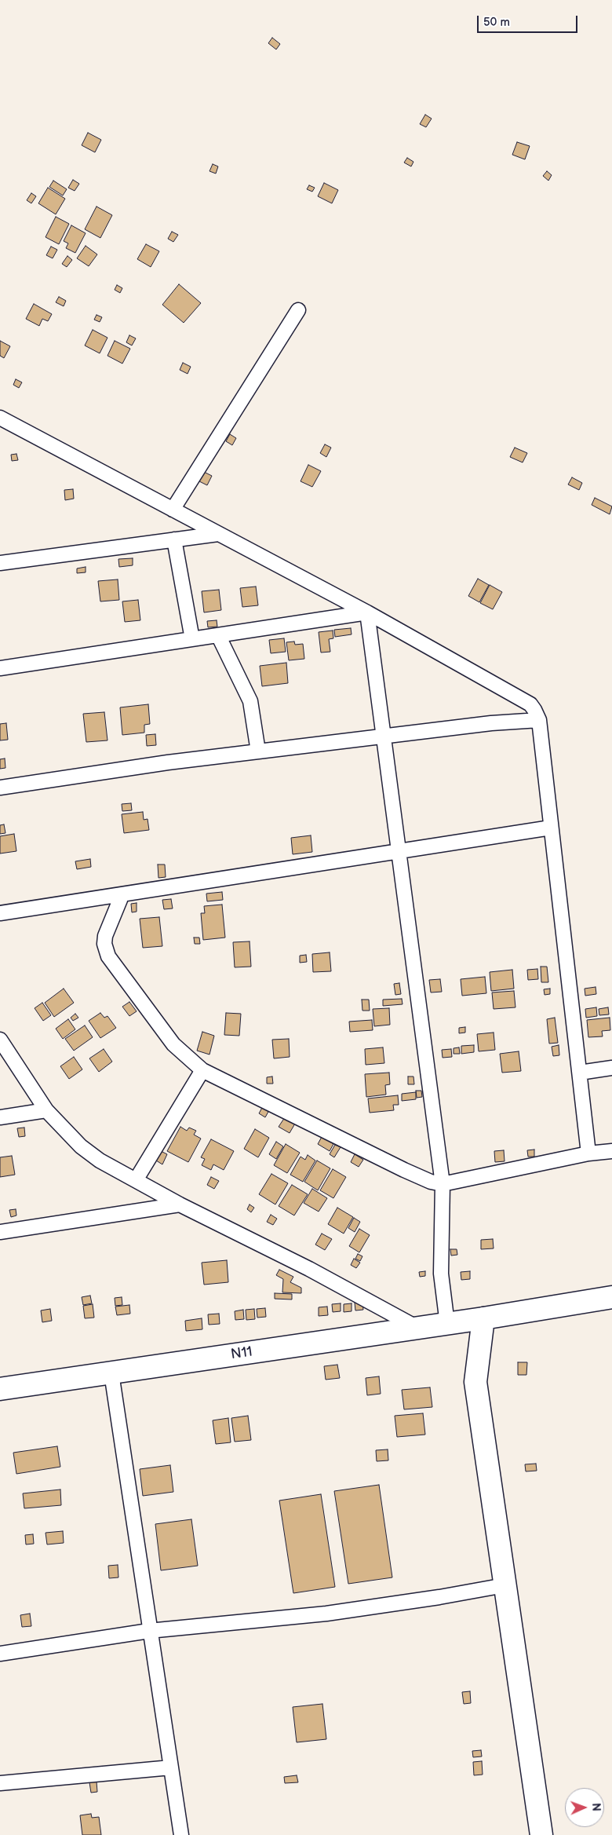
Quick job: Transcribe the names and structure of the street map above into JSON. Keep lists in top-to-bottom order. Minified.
{"streets":{"main road":["N11"]},"scale_bar":"50 m","north":"right"}
